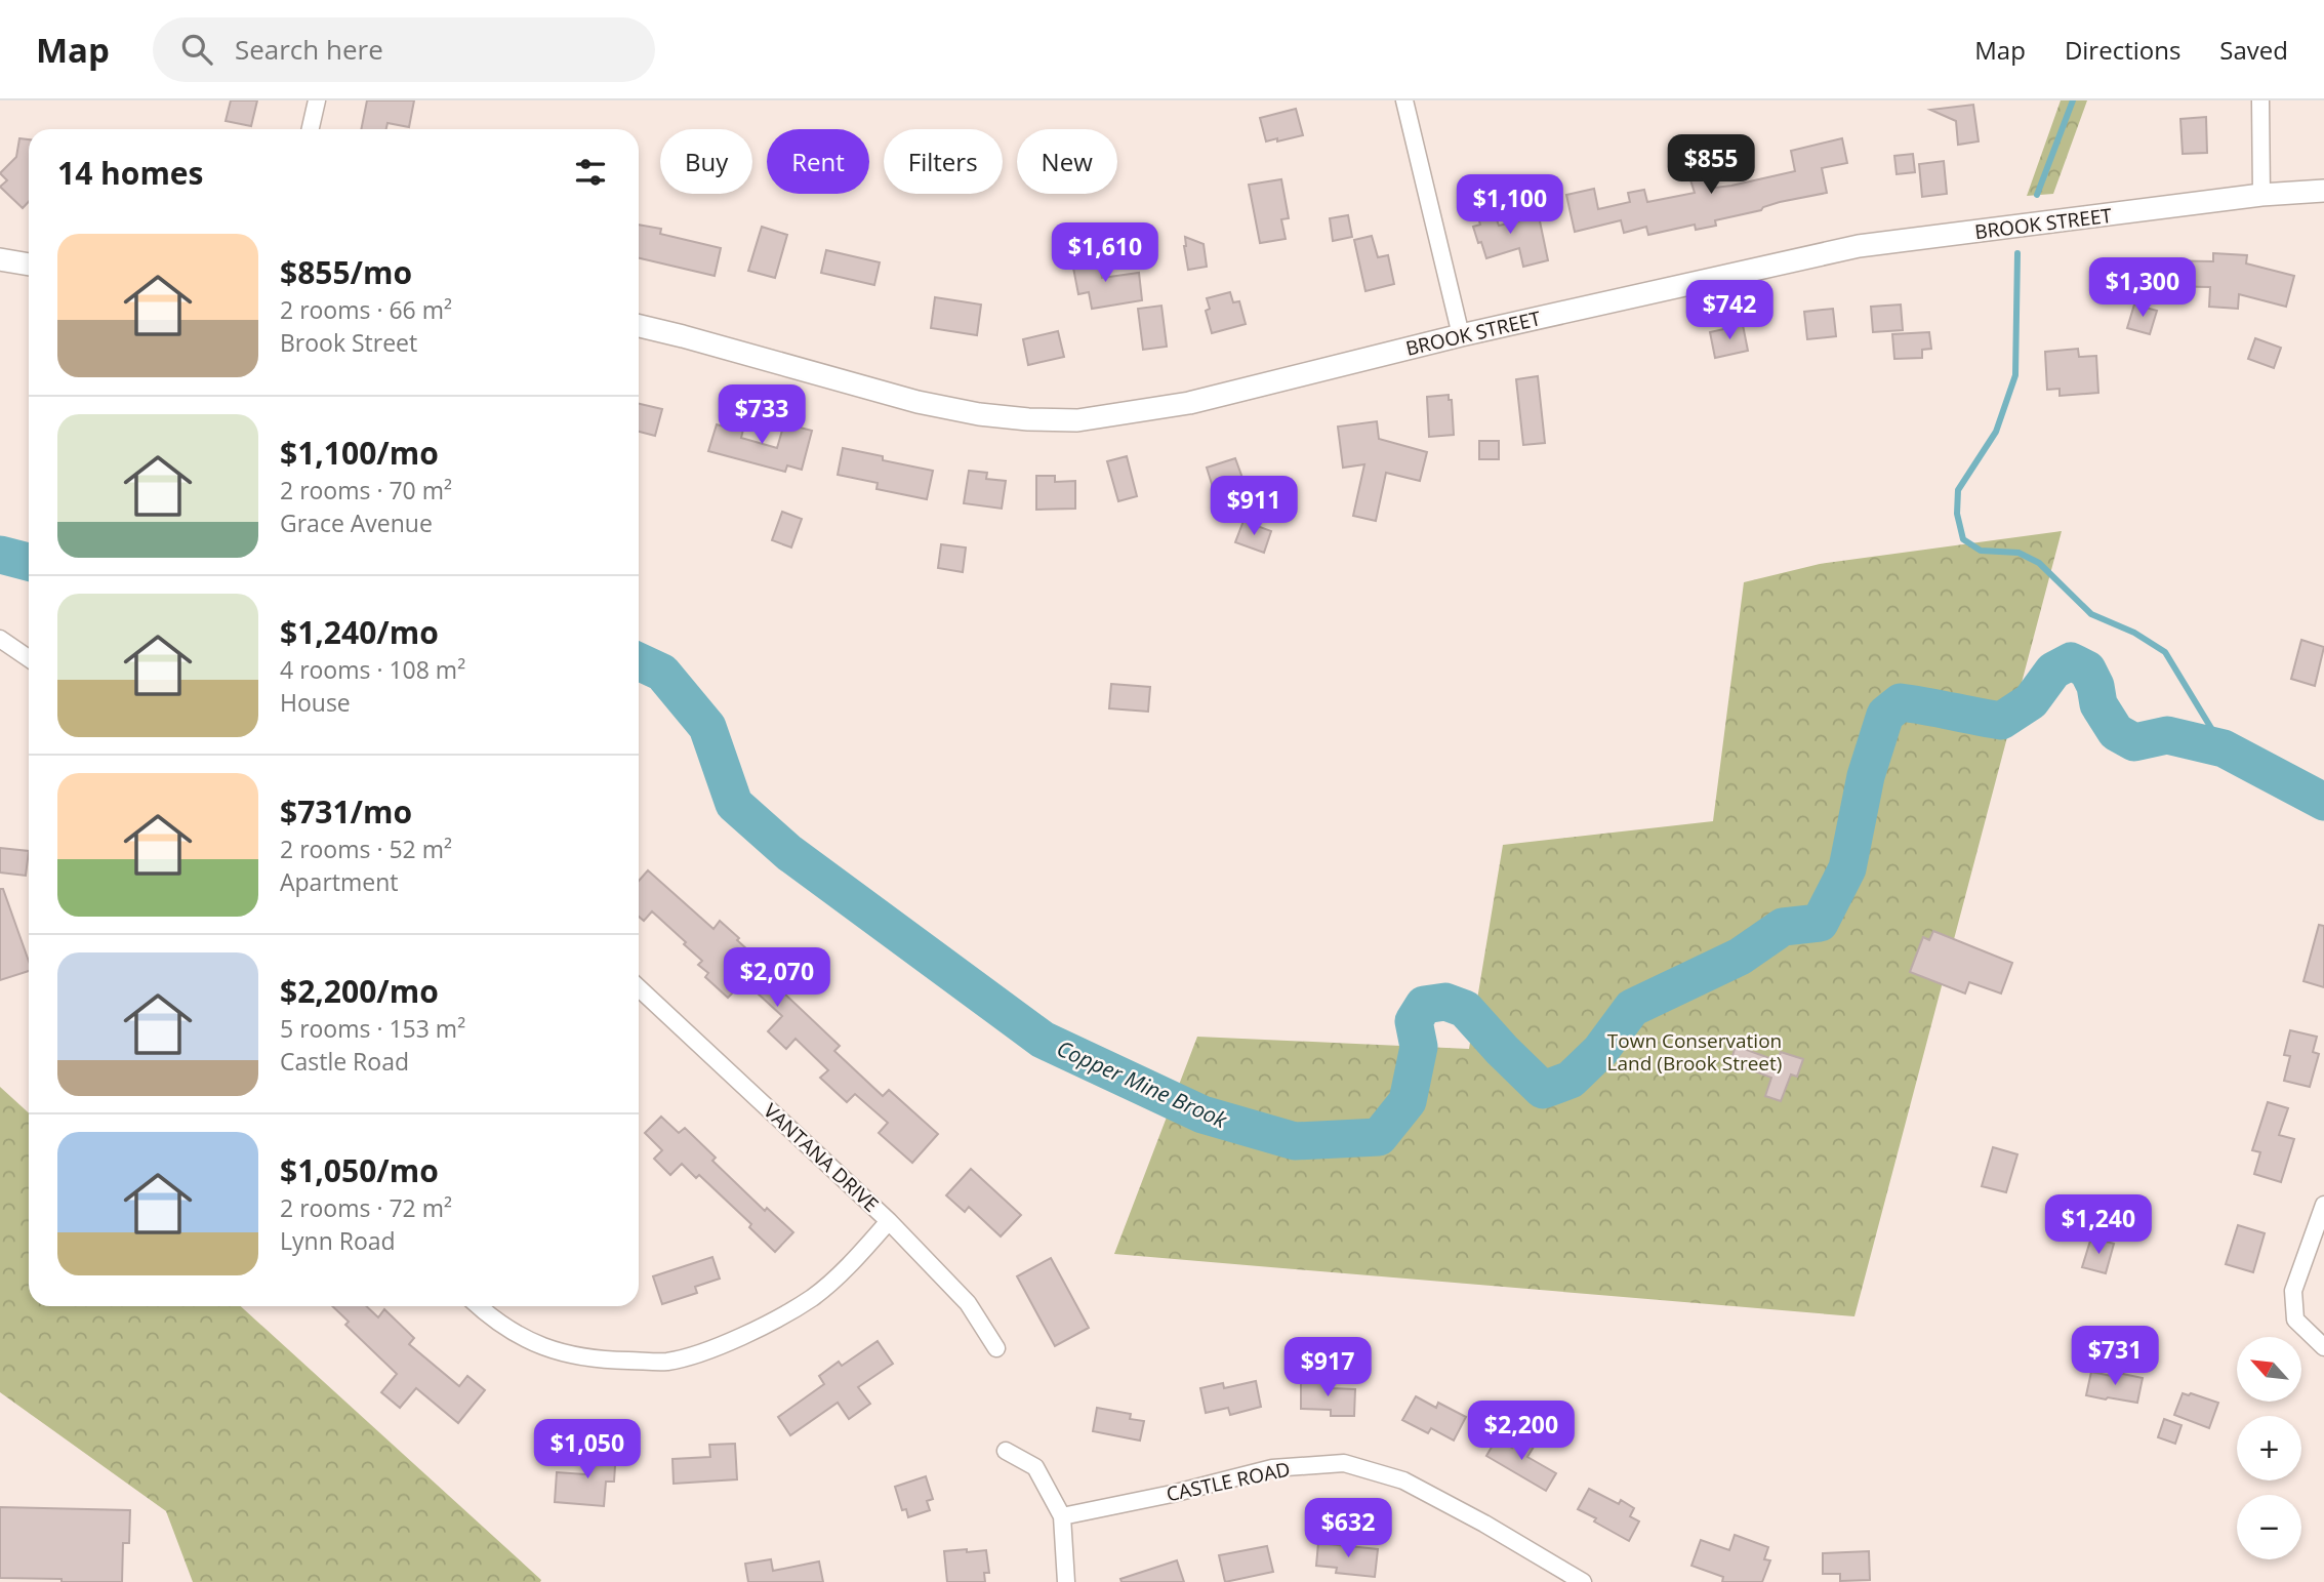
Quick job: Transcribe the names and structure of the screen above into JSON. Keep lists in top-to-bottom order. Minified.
{"streets":{"street":["BROOK STREET","VANTANA DRIVE","CASTLE ROAD"]},"water":["Copper Mine Brook"],"parks":["Town Conservation Land (Brook Street)"],"north":"top left","page":{"header":"Map","search":"Search here","nav":["Map","Directions","Saved"],"chip":["Buy","Rent","Filters","New"],"heading":"14 homes","price":["$855","$1,100","$1,610","$1,300","$742","$733","$911","$2,070","$1,240","$731","$917","$2,200","$1,050","$632"],"list":[{"name":"$855/mo","note":"2 rooms · 66 m² · Brook Street"},{"name":"$1,100/mo","note":"2 rooms · 70 m² · Grace Avenue"},{"name":"$1,240/mo","note":"4 rooms · 108 m² · House"},{"name":"$731/mo","note":"2 rooms · 52 m² · Apartment"},{"name":"$2,200/mo","note":"5 rooms · 153 m² · Castle Road"},{"name":"$1,050/mo","note":"2 rooms · 72 m² · Lynn Road"}],"map_buttons":["+","−"]}}
